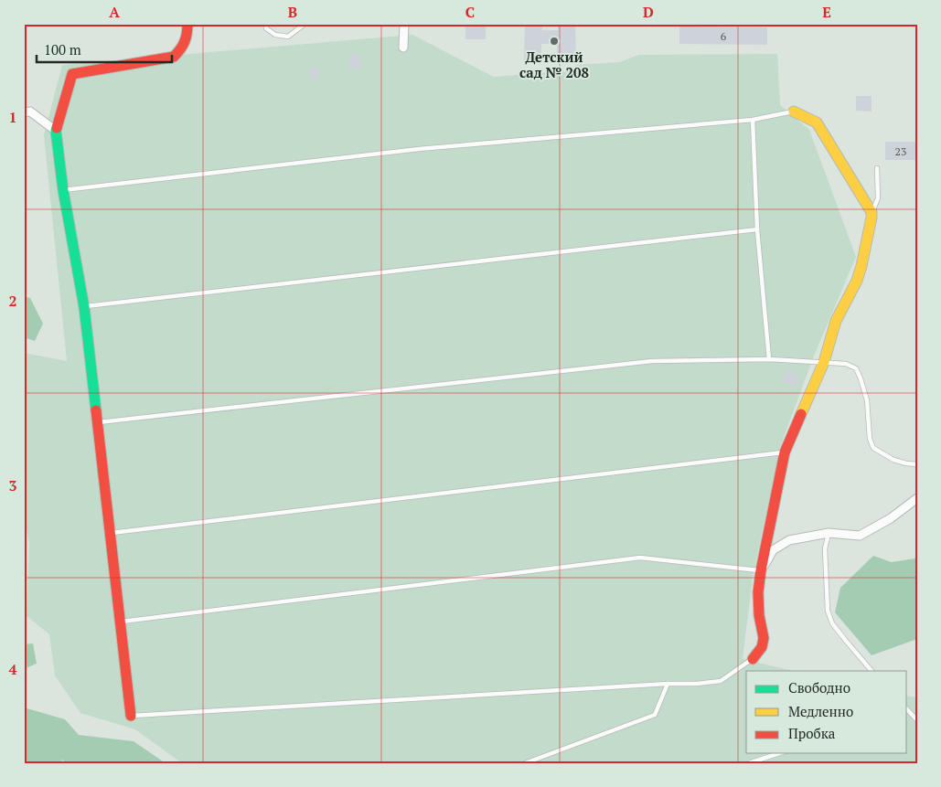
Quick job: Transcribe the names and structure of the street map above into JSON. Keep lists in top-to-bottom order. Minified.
{"places":["Детский сад № 208"],"house_numbers":["6","23"],"legend":["Свободно","Медленно","Пробка"],"scale_bar":"100 m","grid":{"columns":["A","B","C","D","E"],"rows":["1","2","3","4"]}}
